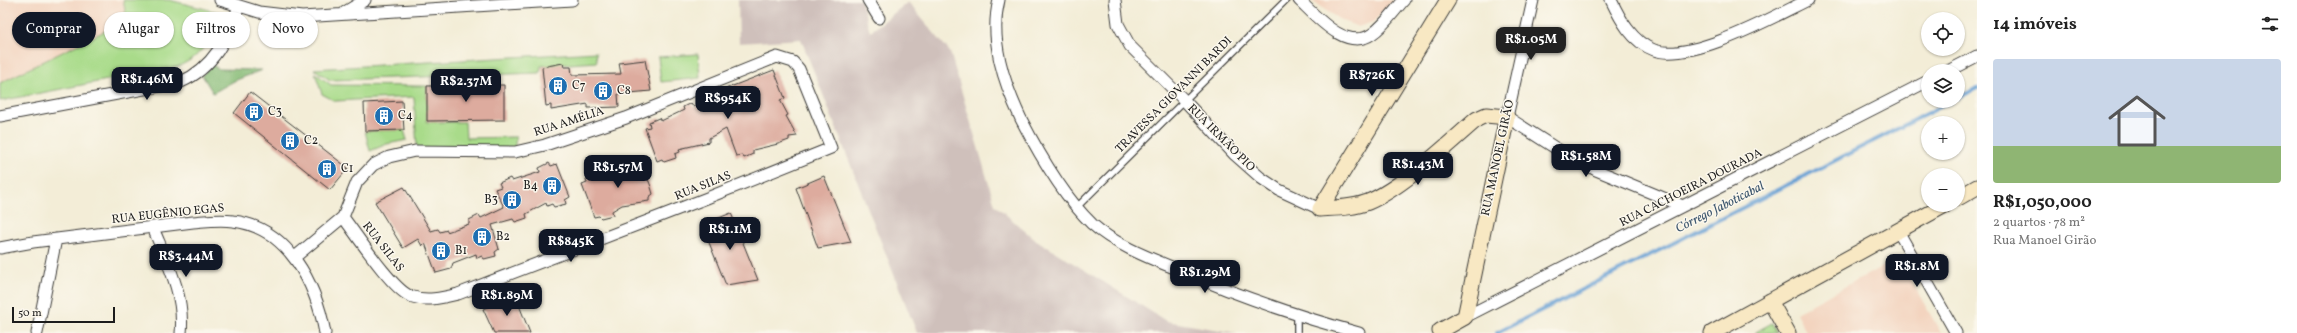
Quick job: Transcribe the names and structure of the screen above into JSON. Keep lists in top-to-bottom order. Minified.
{"streets":{"street":["RUA AMÉLIA","RUA IRMÃO PIO","RUA MANOEL GIRÃO","RUA SILAS","RUA CACHOEIRA DOURADA","RUA EUGÊNIO EGAS"],"lane":["TRAVESSA GIOVANNI BARDI"]},"crossings":[["TRAVESSA GIOVANNI BARDI","RUA IRMÃO PIO"],["RUA AMÉLIA","RUA SILAS"],["RUA AMÉLIA","RUA EUGÊNIO EGAS"],["RUA IRMÃO PIO","RUA MANOEL GIRÃO"],["RUA IRMÃO PIO","RUA CACHOEIRA DOURADA"],["RUA MANOEL GIRÃO","RUA CACHOEIRA DOURADA"]],"water":["Córrego Jaboticabal"],"places":{"building":["C7","C8","C3","C4","C2","C1","B4","B3","B2","B1"]},"scale_bar":"50 m","page":{"heading":"14 imóveis","map_buttons":["+","−"],"chip":["Comprar","Alugar","Filtros","Novo"],"price":["R$1.05M","R$726K","R$1.46M","R$2.37M","R$954K","R$1.58M","R$1.43M","R$1.57M","R$1.1M","R$845K","R$3.44M","R$1.8M","R$1.29M","R$1.89M"],"list":[{"name":"R$1,050,000","note":"2 quartos · 78 m² · Rua Manoel Girão"}],"scale":"50 m"}}
